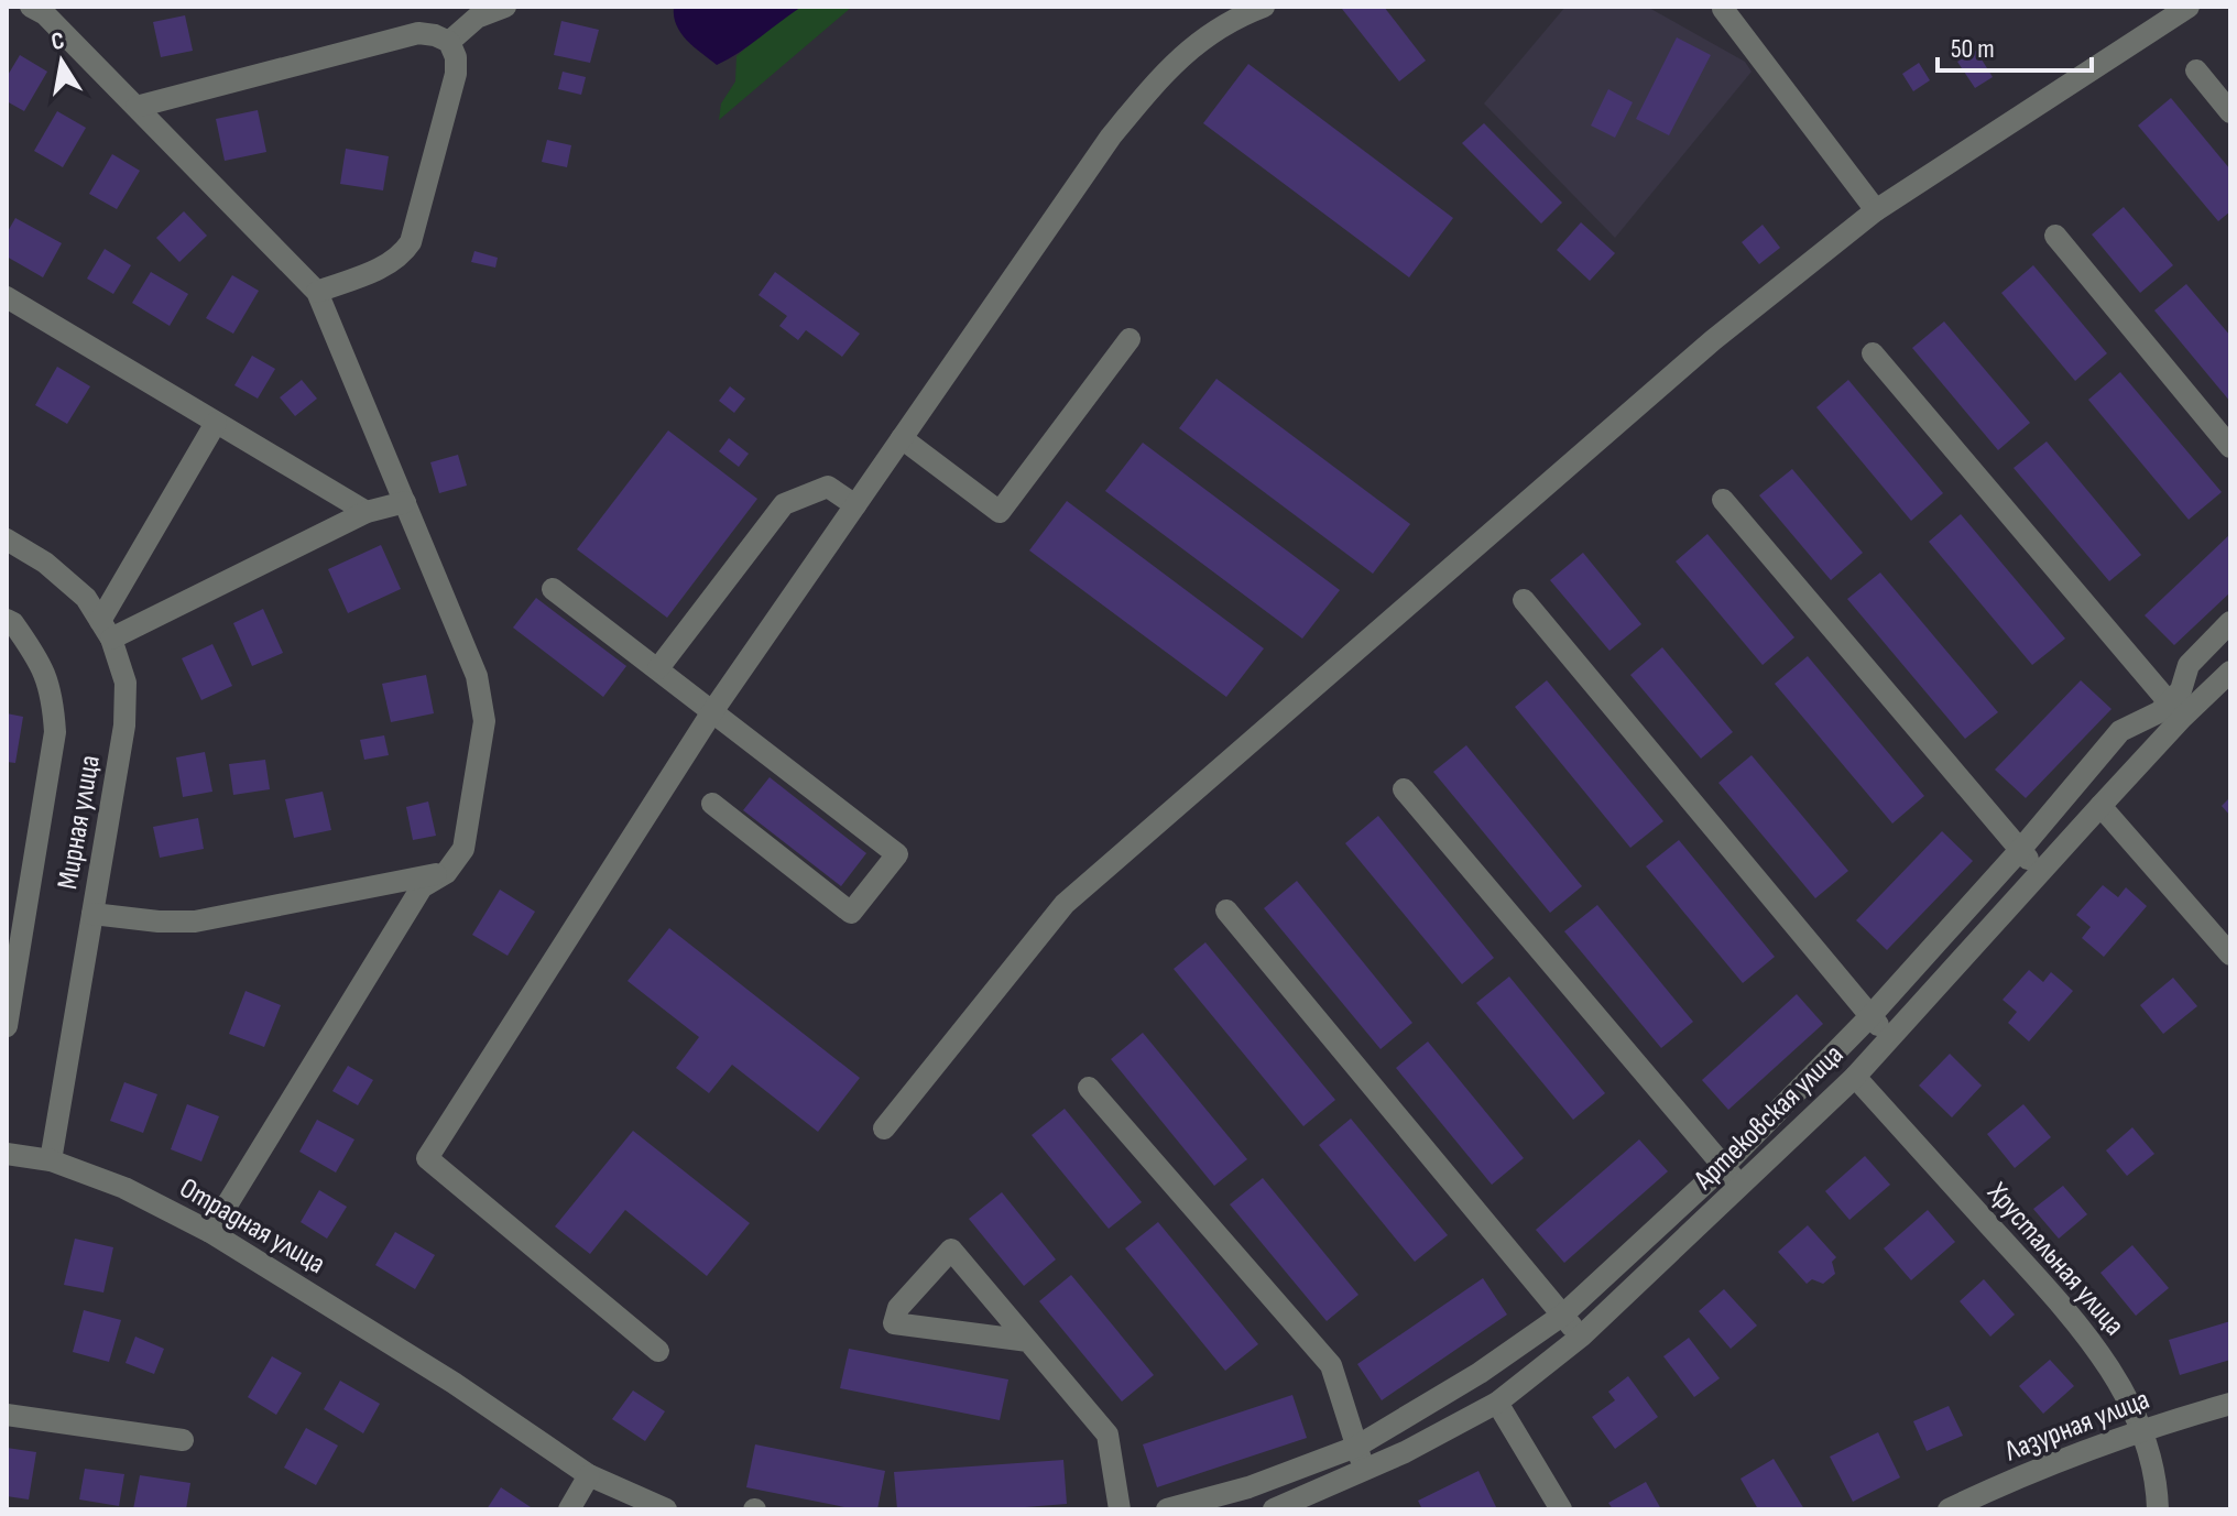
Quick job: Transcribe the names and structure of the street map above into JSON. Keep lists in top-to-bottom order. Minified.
{"streets":{"street":["Мирная улица","Артековская улица","Отрадная улица","Хрустальная улица","Лазурная улица"]},"crossings":[["Мирная улица","Отрадная улица"],["Артековская улица","Хрустальная улица"],["Хрустальная улица","Лазурная улица"]],"scale_bar":"50 m","north":"top"}
